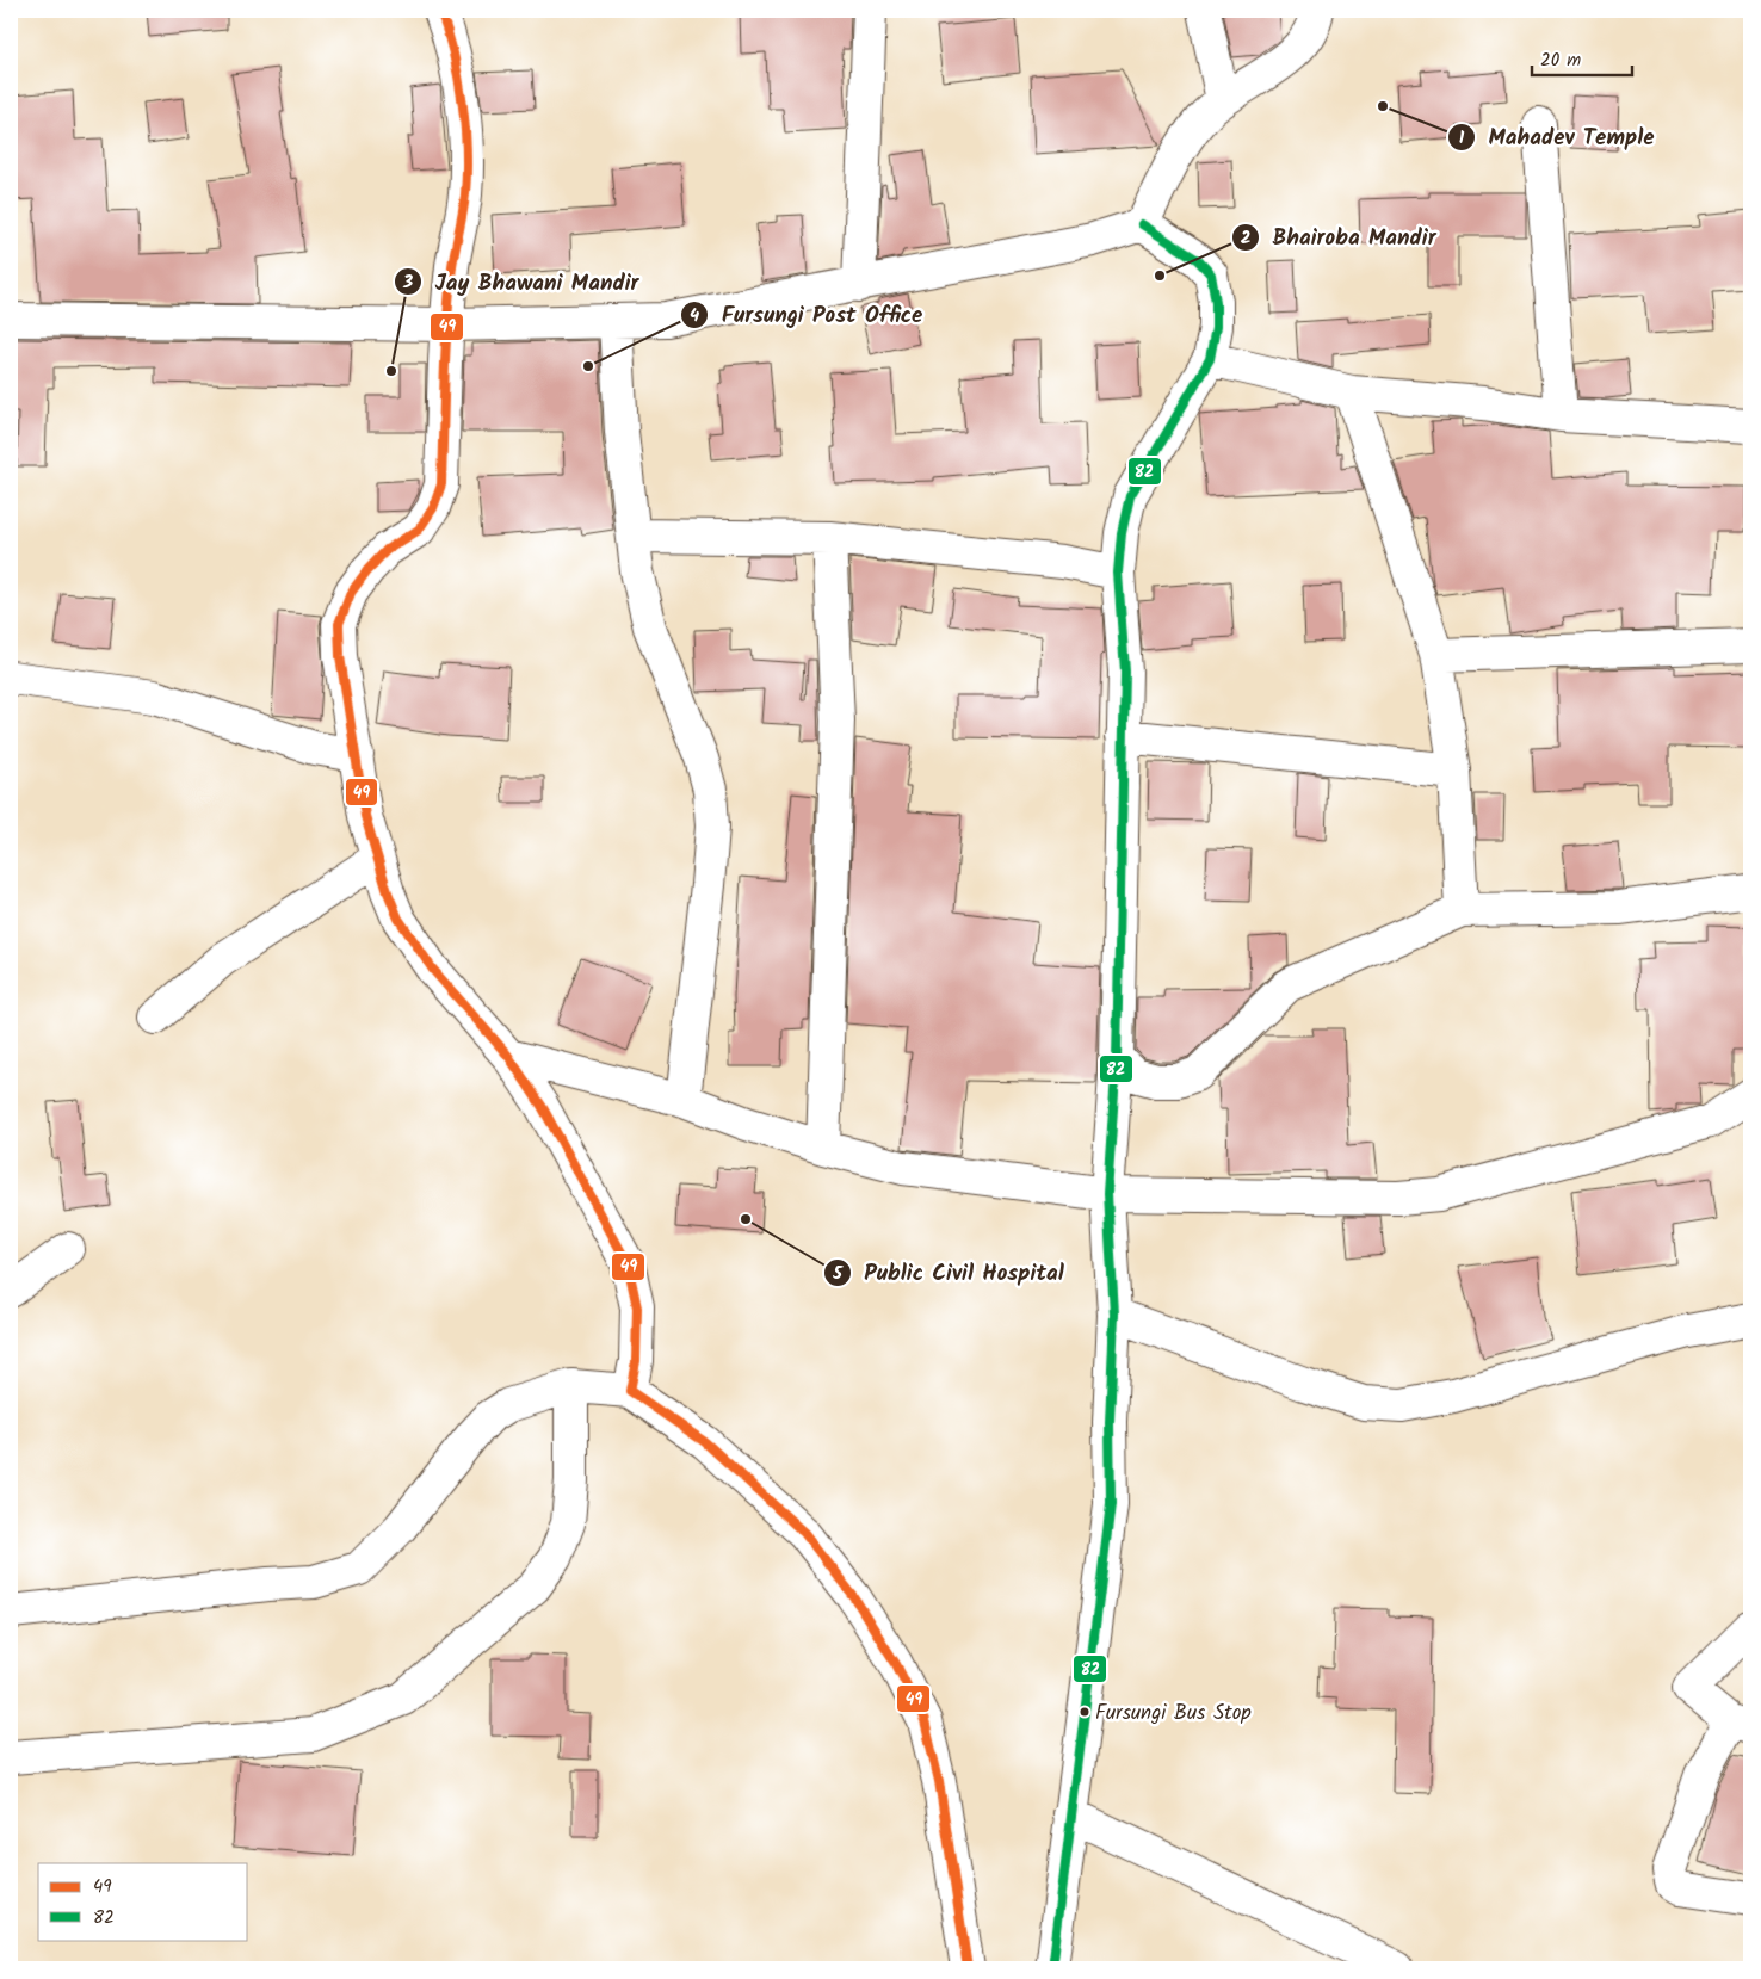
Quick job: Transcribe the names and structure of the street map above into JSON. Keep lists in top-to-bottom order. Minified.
{"places":["Mahadev Temple","Bhairoba Mandir","Fursungi Post Office","Jay Bhawani Mandir","Public Civil Hospital","Fursungi Bus Stop"],"lines":["transit line 49","transit line 82"],"legend":["49","82"],"scale_bar":"20 m"}
